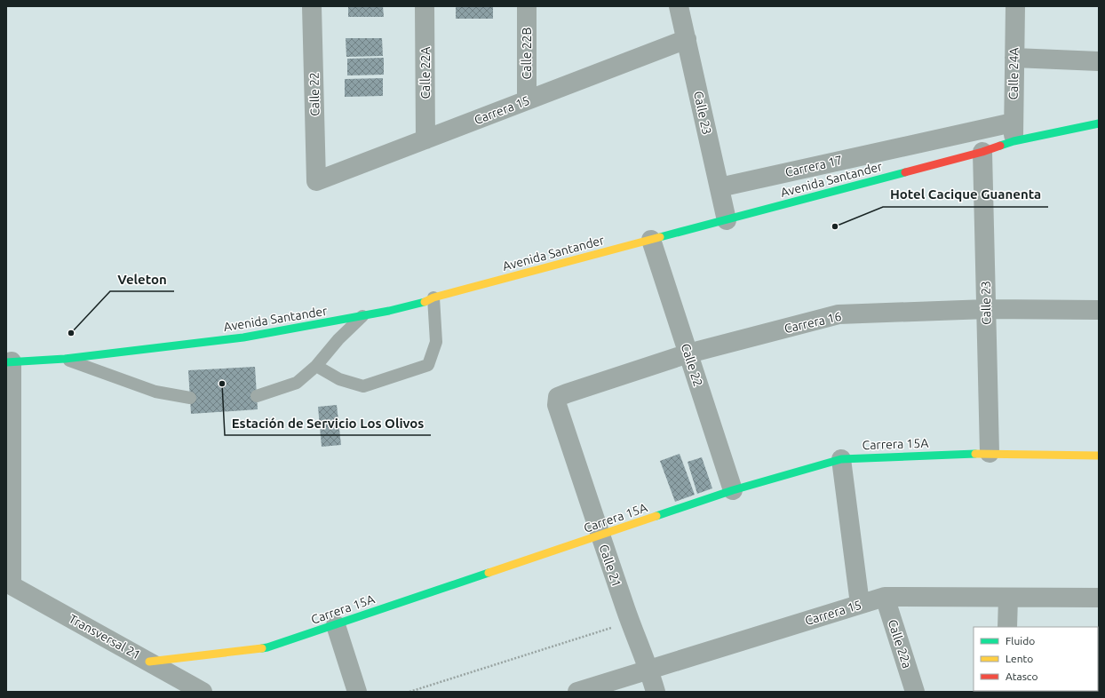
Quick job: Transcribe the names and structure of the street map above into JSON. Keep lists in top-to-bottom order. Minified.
{"streets":{"main road":["Avenida Santander","Carrera 15A"],"street":["Calle 22B","Calle 22A","Calle 24A","Calle 22","Carrera 15","Calle 23","Carrera 17","Carrera 16","Calle 21","Transversal 21","Calle 22a"]},"crossings":[["Calle 22B","Carrera 15"],["Calle 22A","Carrera 15"],["Calle 24A","Carrera 17"],["Calle 24A","Avenida Santander"],["Calle 22","Carrera 15"],["Calle 22","Avenida Santander"],["Calle 22","Carrera 16"],["Calle 22","Carrera 15A"],["Carrera 15","Calle 23"],["Carrera 15","Calle 21"],["Carrera 15","Calle 22a"],["Calle 23","Carrera 17"],["Calle 23","Avenida Santander"],["Calle 23","Carrera 16"],["Calle 23","Carrera 15A"],["Carrera 16","Calle 21"],["Carrera 15A","Calle 21"],["Carrera 15A","Transversal 21"]],"places":["Hotel Cacique Guanenta","Veleton","Estación de Servicio Los Olivos"],"legend":["Fluido","Lento","Atasco"]}
